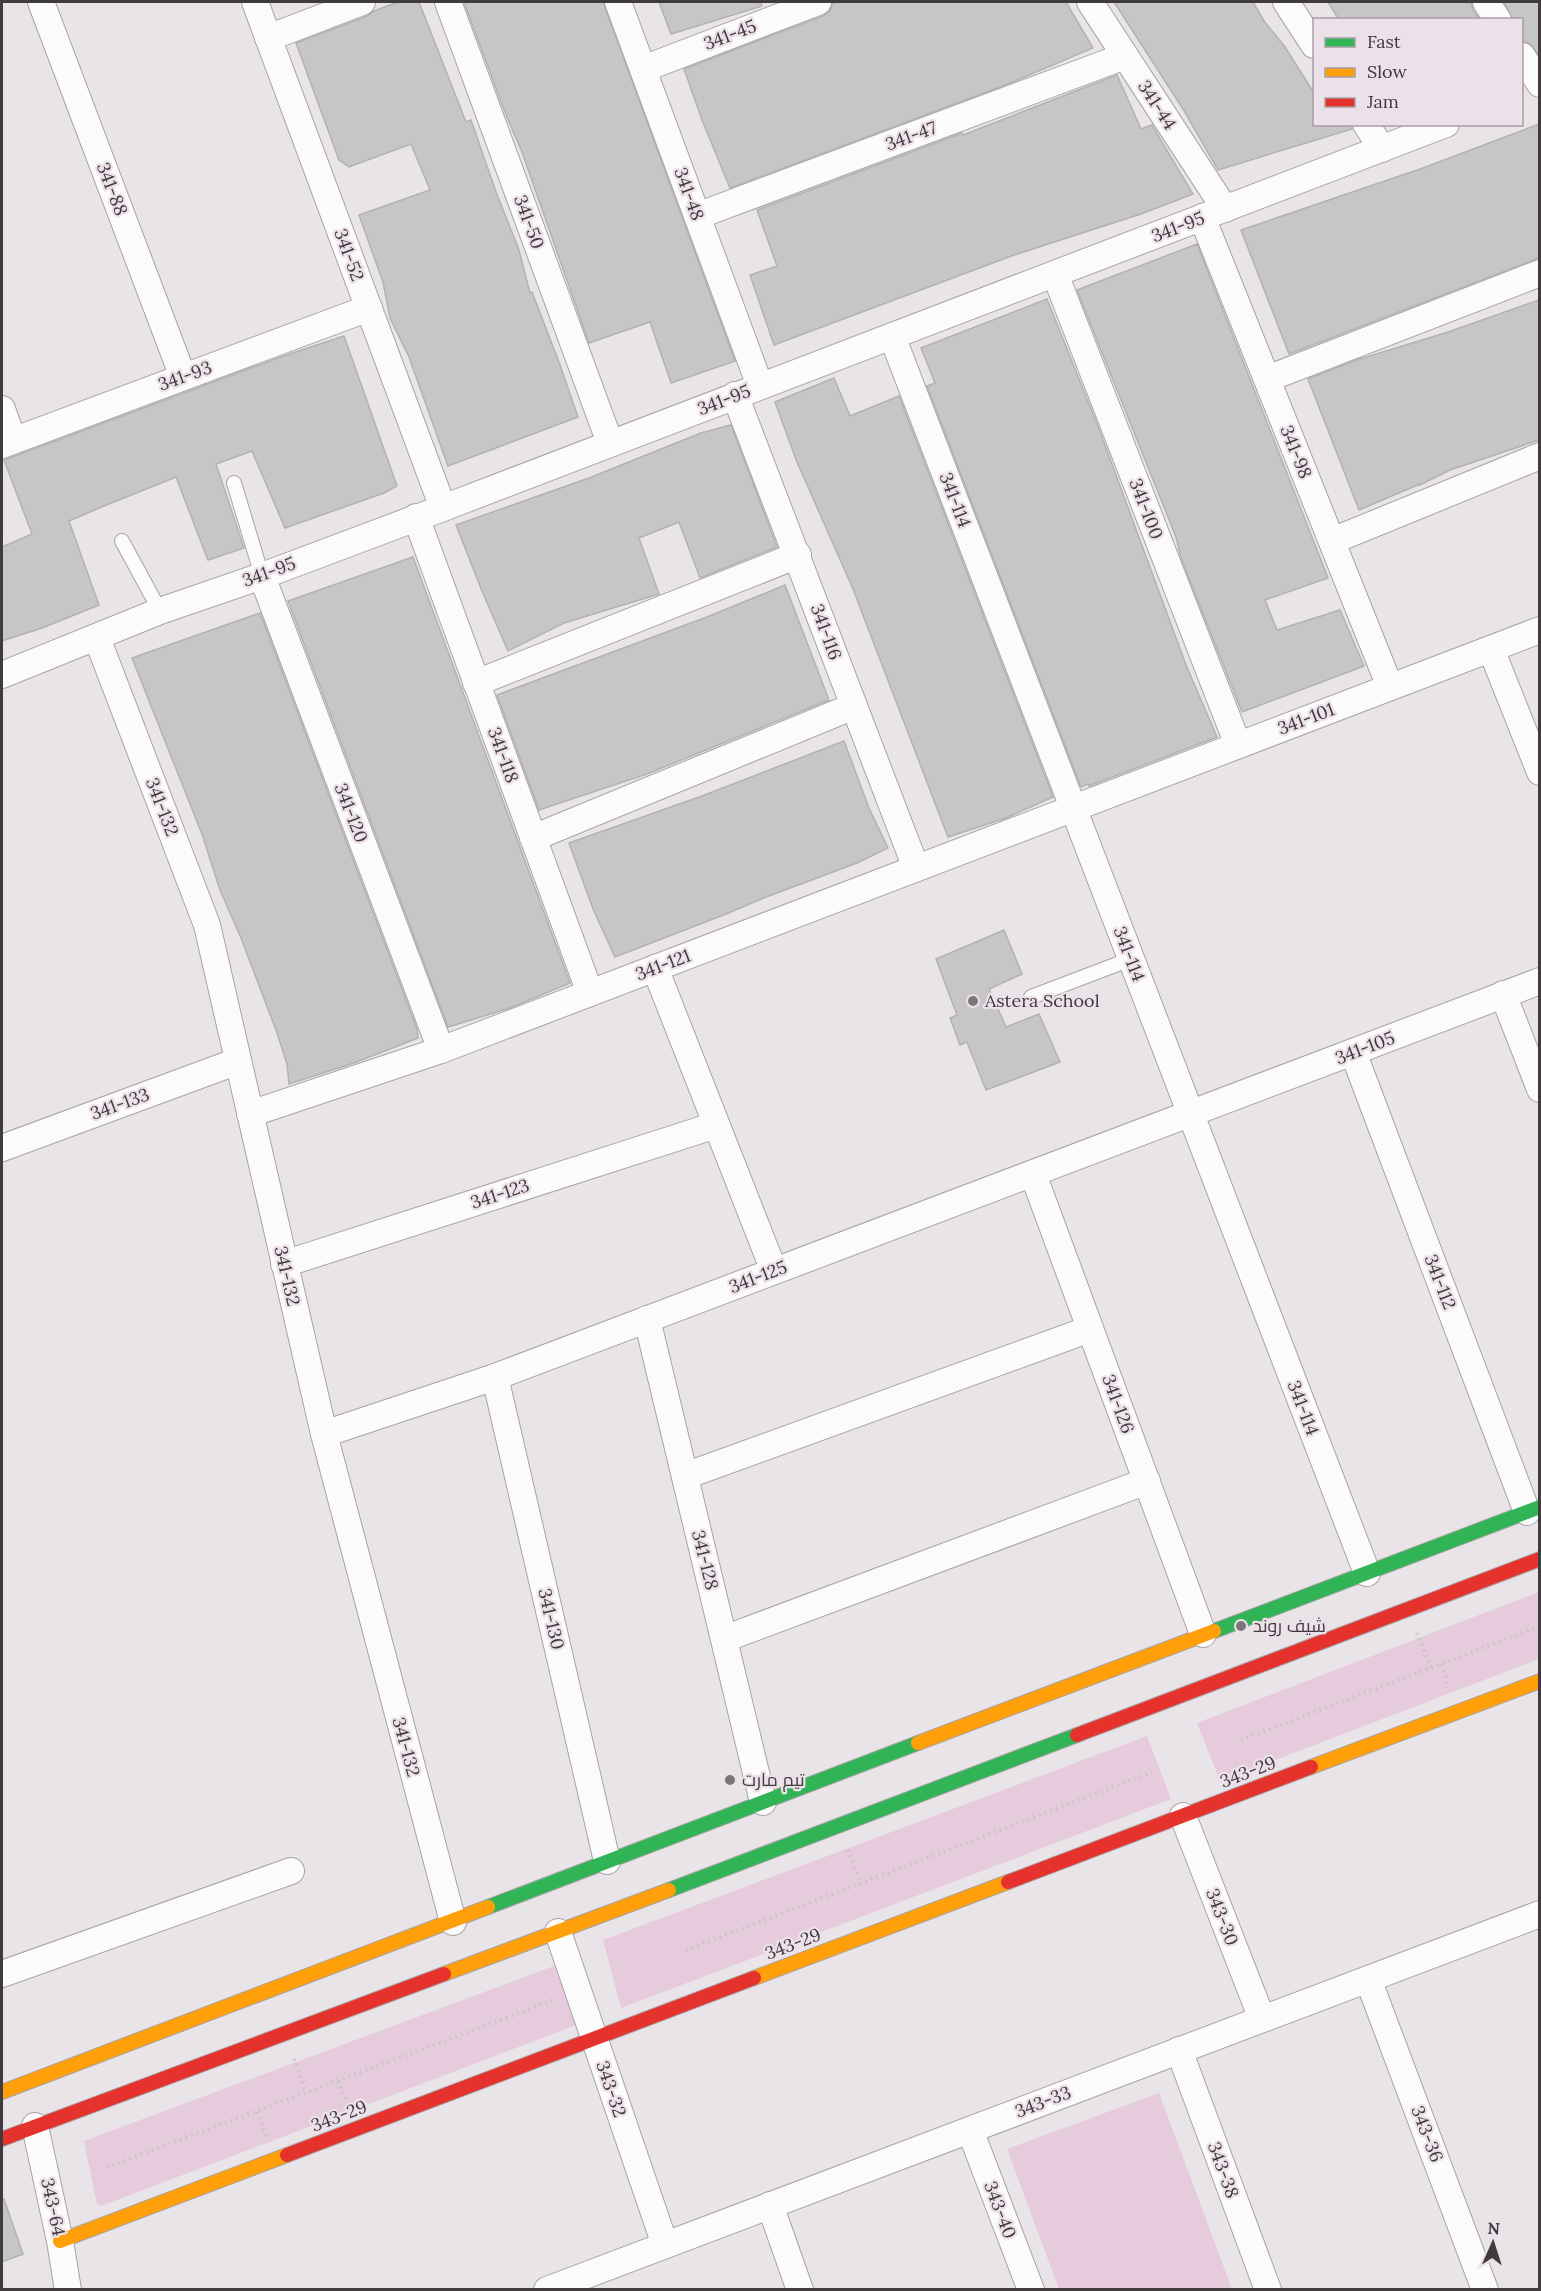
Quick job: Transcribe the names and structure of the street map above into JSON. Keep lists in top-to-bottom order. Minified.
{"streets":{"main road":["343-29"],"street":["341-45","341-44","341-47","341-88","341-48","341-50","341-95","341-52","341-93","341-98","341-114","341-100","341-116","341-101","341-118","341-132","341-120","341-121","341-105","341-133","341-123","341-125","341-112","341-126","341-128","341-130","343-30","343-32","343-33","343-36","343-38","343-64","343-40"]},"crossings":[["341-45","341-48"],["341-44","341-47"],["341-44","341-95"],["341-44","341-98"],["341-47","341-48"],["341-88","341-93"],["341-48","341-95"],["341-50","341-95"],["341-95","341-52"],["341-95","341-98"],["341-95","341-114"],["341-95","341-100"],["341-95","341-116"],["341-95","341-118"],["341-95","341-132"],["341-95","341-120"],["341-52","341-93"],["341-98","341-101"],["341-114","341-101"],["341-114","341-121"],["341-114","341-105"],["341-114","341-125"],["341-100","341-101"],["341-116","341-121"],["341-101","341-121"],["341-118","341-121"],["341-132","341-121"],["341-132","341-133"],["341-132","341-123"],["341-132","341-125"],["341-120","341-121"],["341-105","341-125"],["341-105","341-112"],["341-125","341-126"],["341-125","341-128"],["341-125","341-130"],["343-29","343-30"],["343-29","343-32"],["343-29","343-64"],["343-30","343-33"],["343-32","343-33"],["343-33","343-36"],["343-33","343-38"],["343-33","343-40"]],"places":["Astera School","شیف روند","تیم مارت"],"legend":["Fast","Slow","Jam"],"north":"top"}
